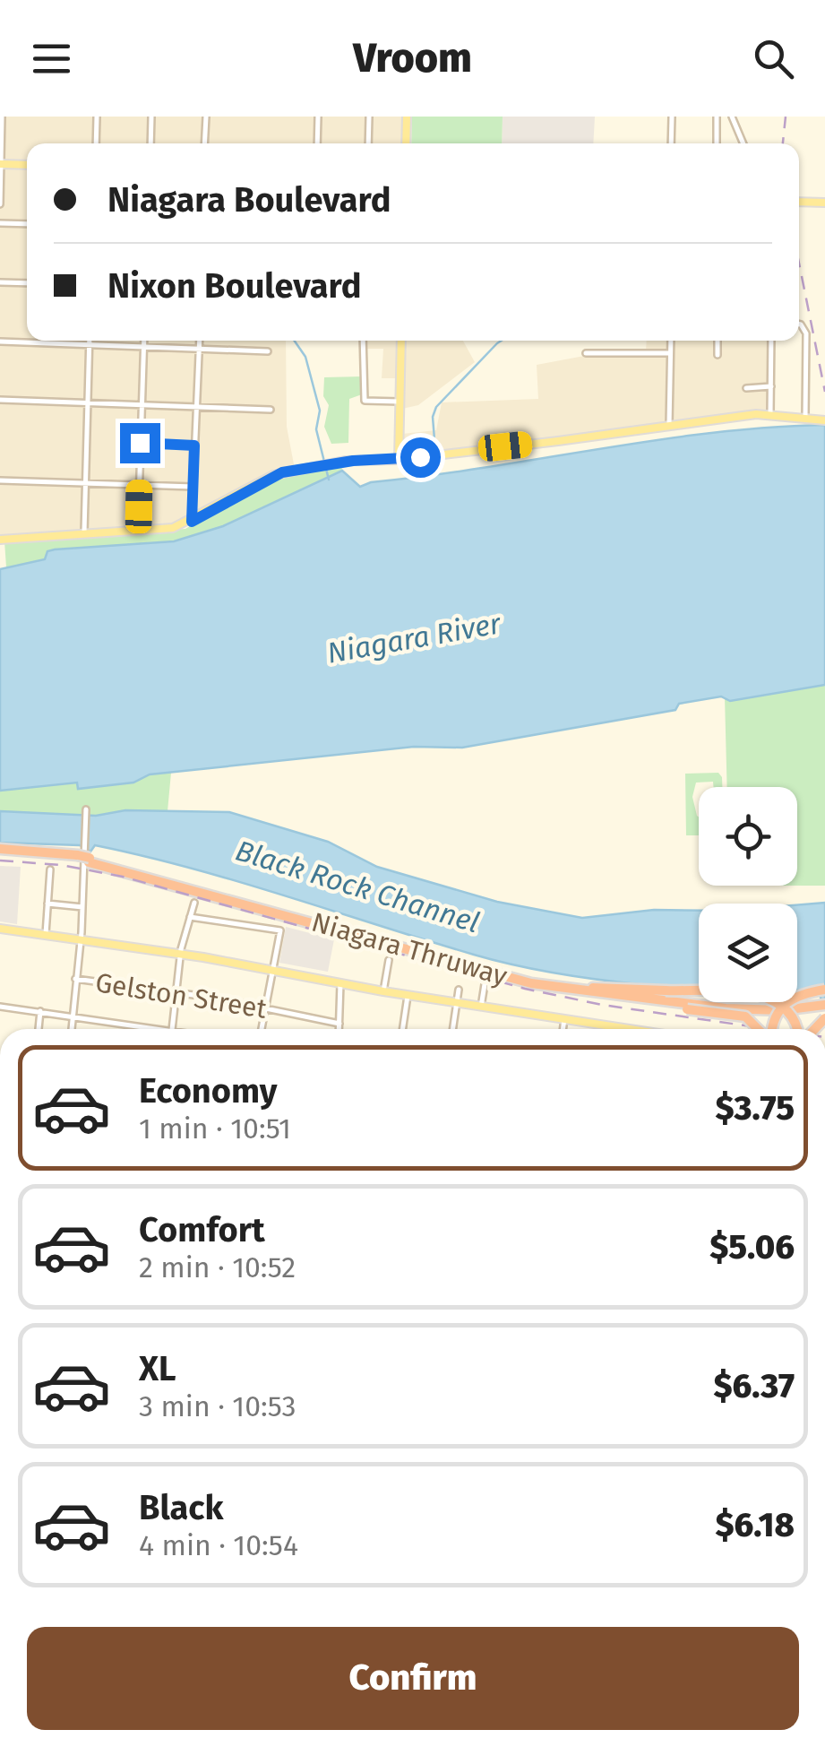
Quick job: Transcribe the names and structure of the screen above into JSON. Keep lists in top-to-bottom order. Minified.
{"streets":{"highway":["Niagara Thruway"],"street":["Gelston Street"]},"water":["Niagara River","Black Rock Channel"],"page":{"header":"Vroom","banner":["Niagara Boulevard","Nixon Boulevard"],"list":[{"name":"Economy","note":"1 min · 10:51","value":"$3.75"},{"name":"Comfort","note":"2 min · 10:52","value":"$5.06"},{"name":"XL","note":"3 min · 10:53","value":"$6.37"},{"name":"Black","note":"4 min · 10:54","value":"$6.18"}],"buttons":"Confirm"}}
